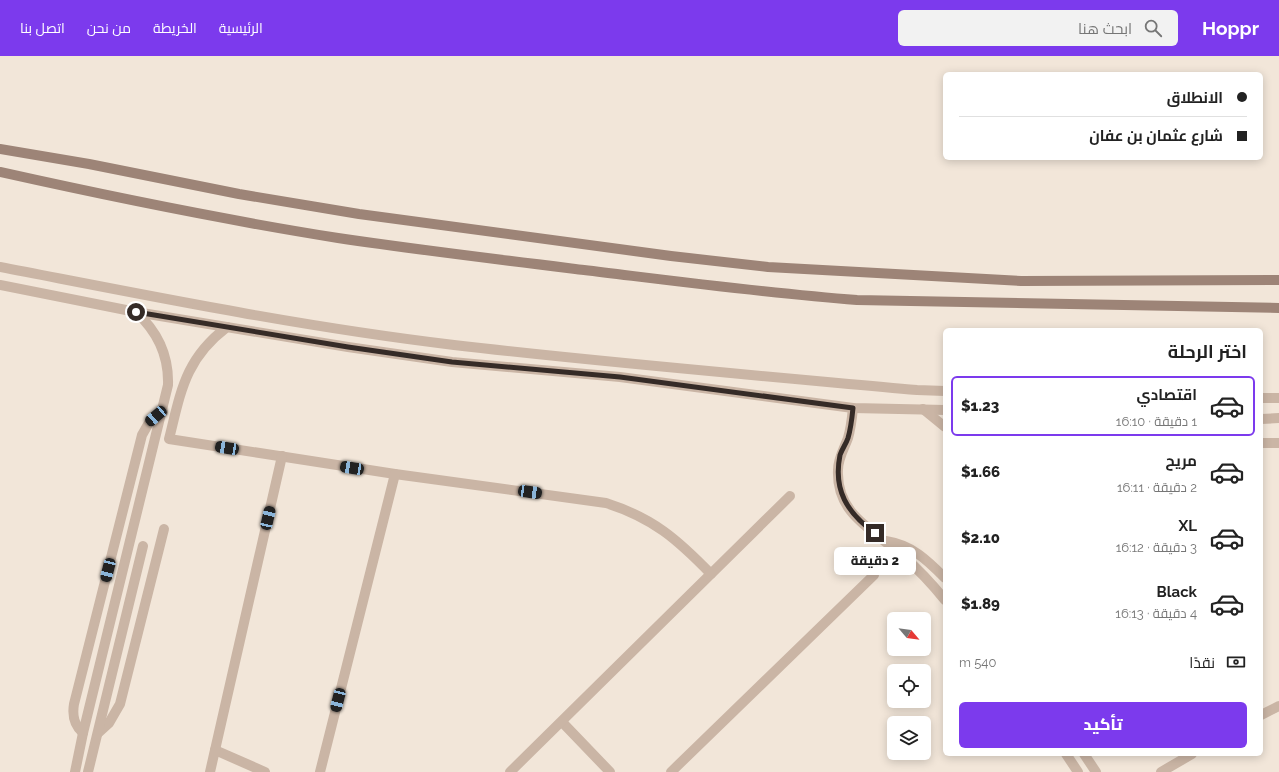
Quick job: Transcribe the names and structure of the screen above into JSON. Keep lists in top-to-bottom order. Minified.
{"north":"bottom right","page":{"header":"Hoppr","search":"ابحث هنا","nav":["الرئيسية","الخريطة","من نحن","اتصل بنا"],"banner":["الانطلاق","شارع عثمان بن عفان"],"heading":"اختر الرحلة","list":[{"name":"اقتصادي","note":"1 دقيقة · 16:10","value":"$1.23"},{"name":"مريح","note":"2 دقيقة · 16:11","value":"$1.66"},{"name":"XL","note":"3 دقيقة · 16:12","value":"$2.10"},{"name":"Black","note":"4 دقيقة · 16:13","value":"$1.89"}],"bubble":"2 دقيقة","pay":["نقدًا","540 m"],"buttons":"تأكيد"}}
